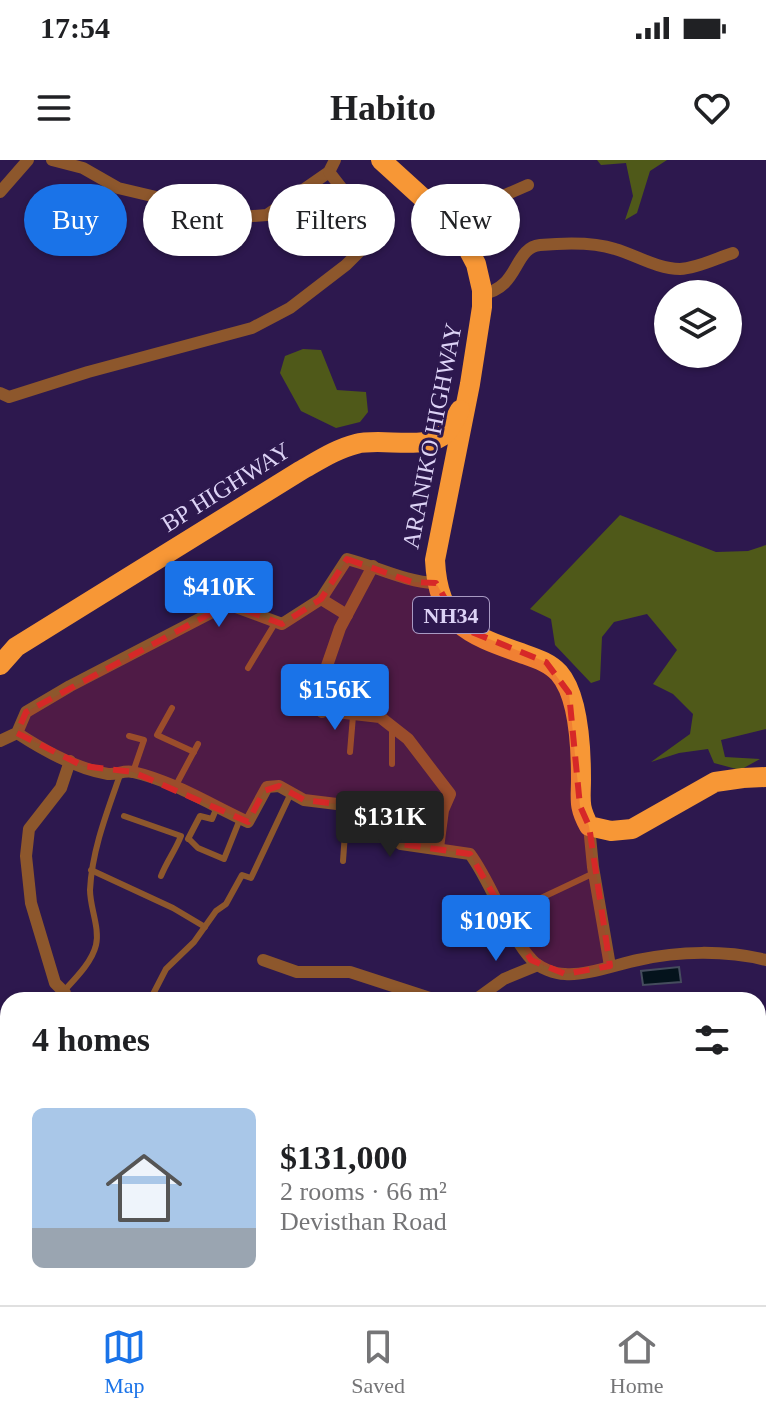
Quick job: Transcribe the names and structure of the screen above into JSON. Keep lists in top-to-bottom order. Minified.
{"streets":{"highway":["ARANIKO HIGHWAY","BP HIGHWAY","NH34"]},"crossings":[["ARANIKO HIGHWAY","BP HIGHWAY"],["ARANIKO HIGHWAY","NH34"]],"page":{"status":"17:54","header":"Habito","chip":["Buy","Rent","Filters","New"],"price":["$410K","$156K","$131K","$109K"],"heading":"4 homes","list":[{"name":"$131,000","note":"2 rooms · 66 m² · Devisthan Road"}],"tabs":["Map","Saved","Home"]}}
